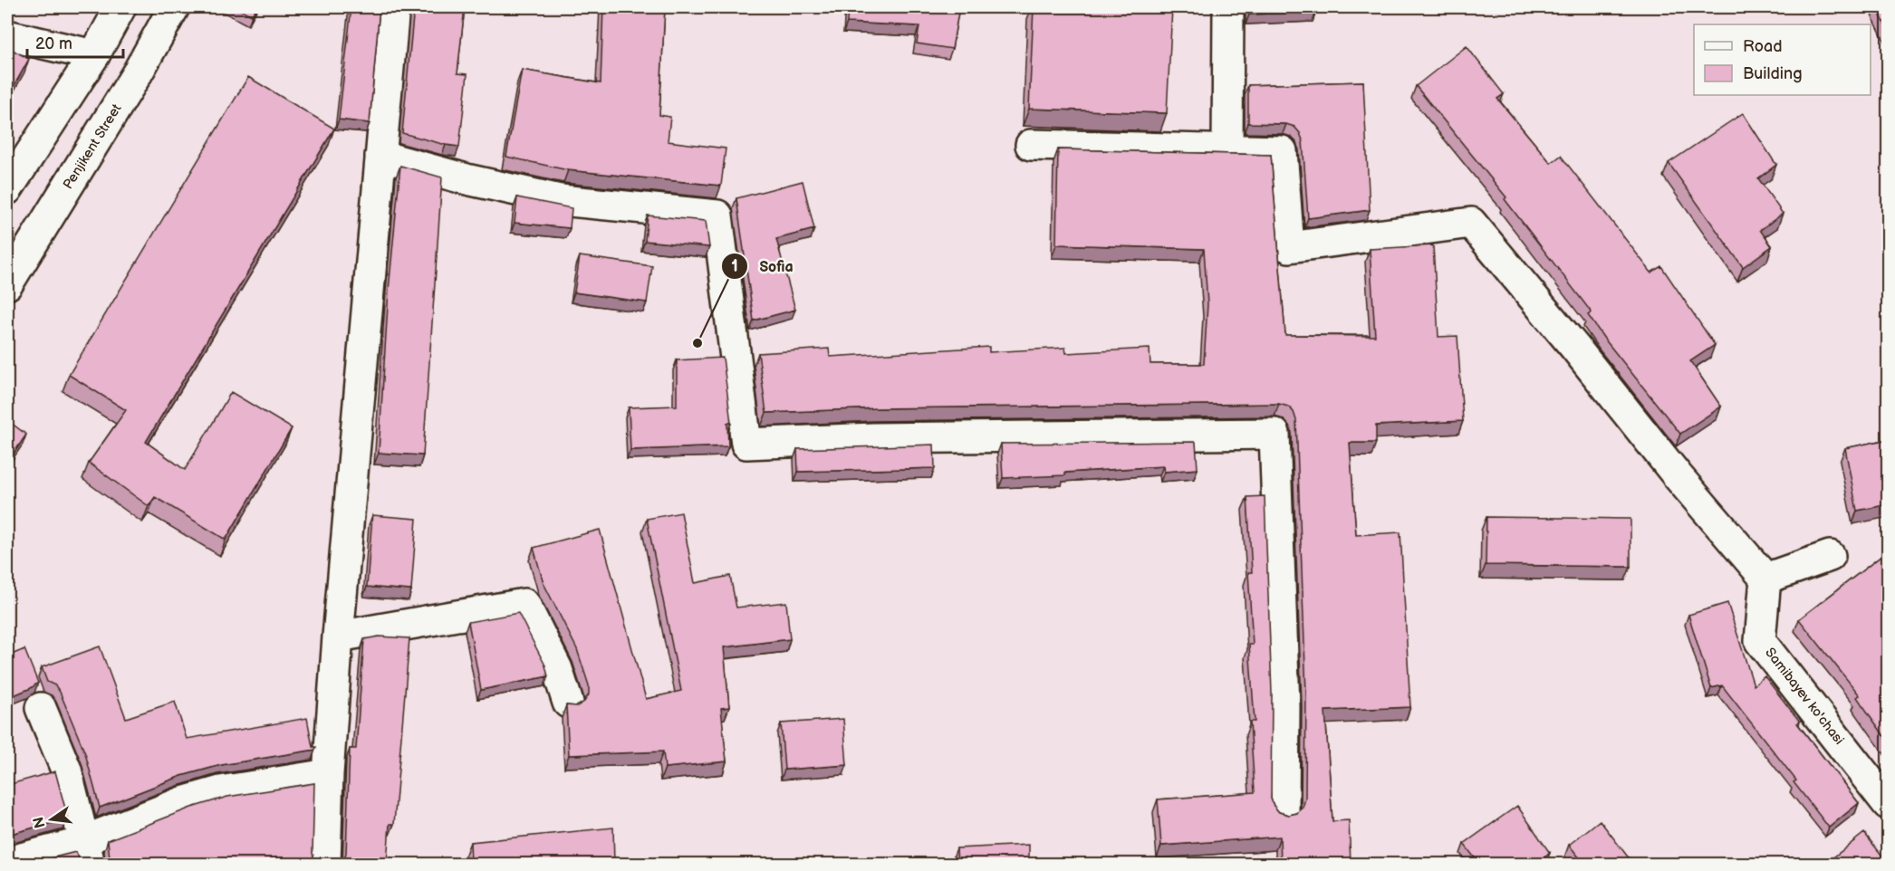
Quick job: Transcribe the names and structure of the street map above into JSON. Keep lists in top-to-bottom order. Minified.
{"streets":{"street":["Penjikent Street","Samibayev ko'chasi"]},"places":["Sofia"],"legend":["Road","Building"],"scale_bar":"20 m","north":"left"}
